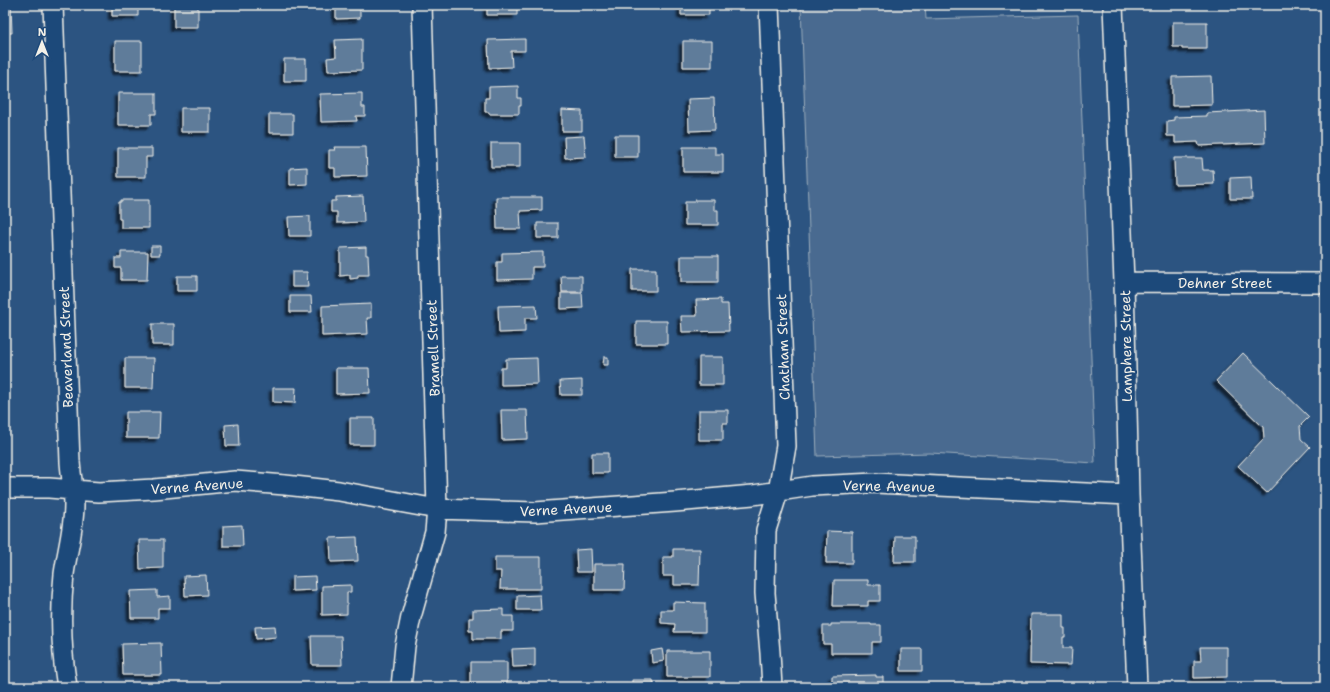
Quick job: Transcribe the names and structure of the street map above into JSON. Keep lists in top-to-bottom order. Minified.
{"streets":{"street":["Dehner Street","Lamphere Street","Beaverland Street","Chatham Street","Bramell Street","Verne Avenue"]},"crossings":[["Dehner Street","Lamphere Street"],["Lamphere Street","Verne Avenue"],["Beaverland Street","Verne Avenue"],["Chatham Street","Verne Avenue"],["Bramell Street","Verne Avenue"]],"north":"top"}
